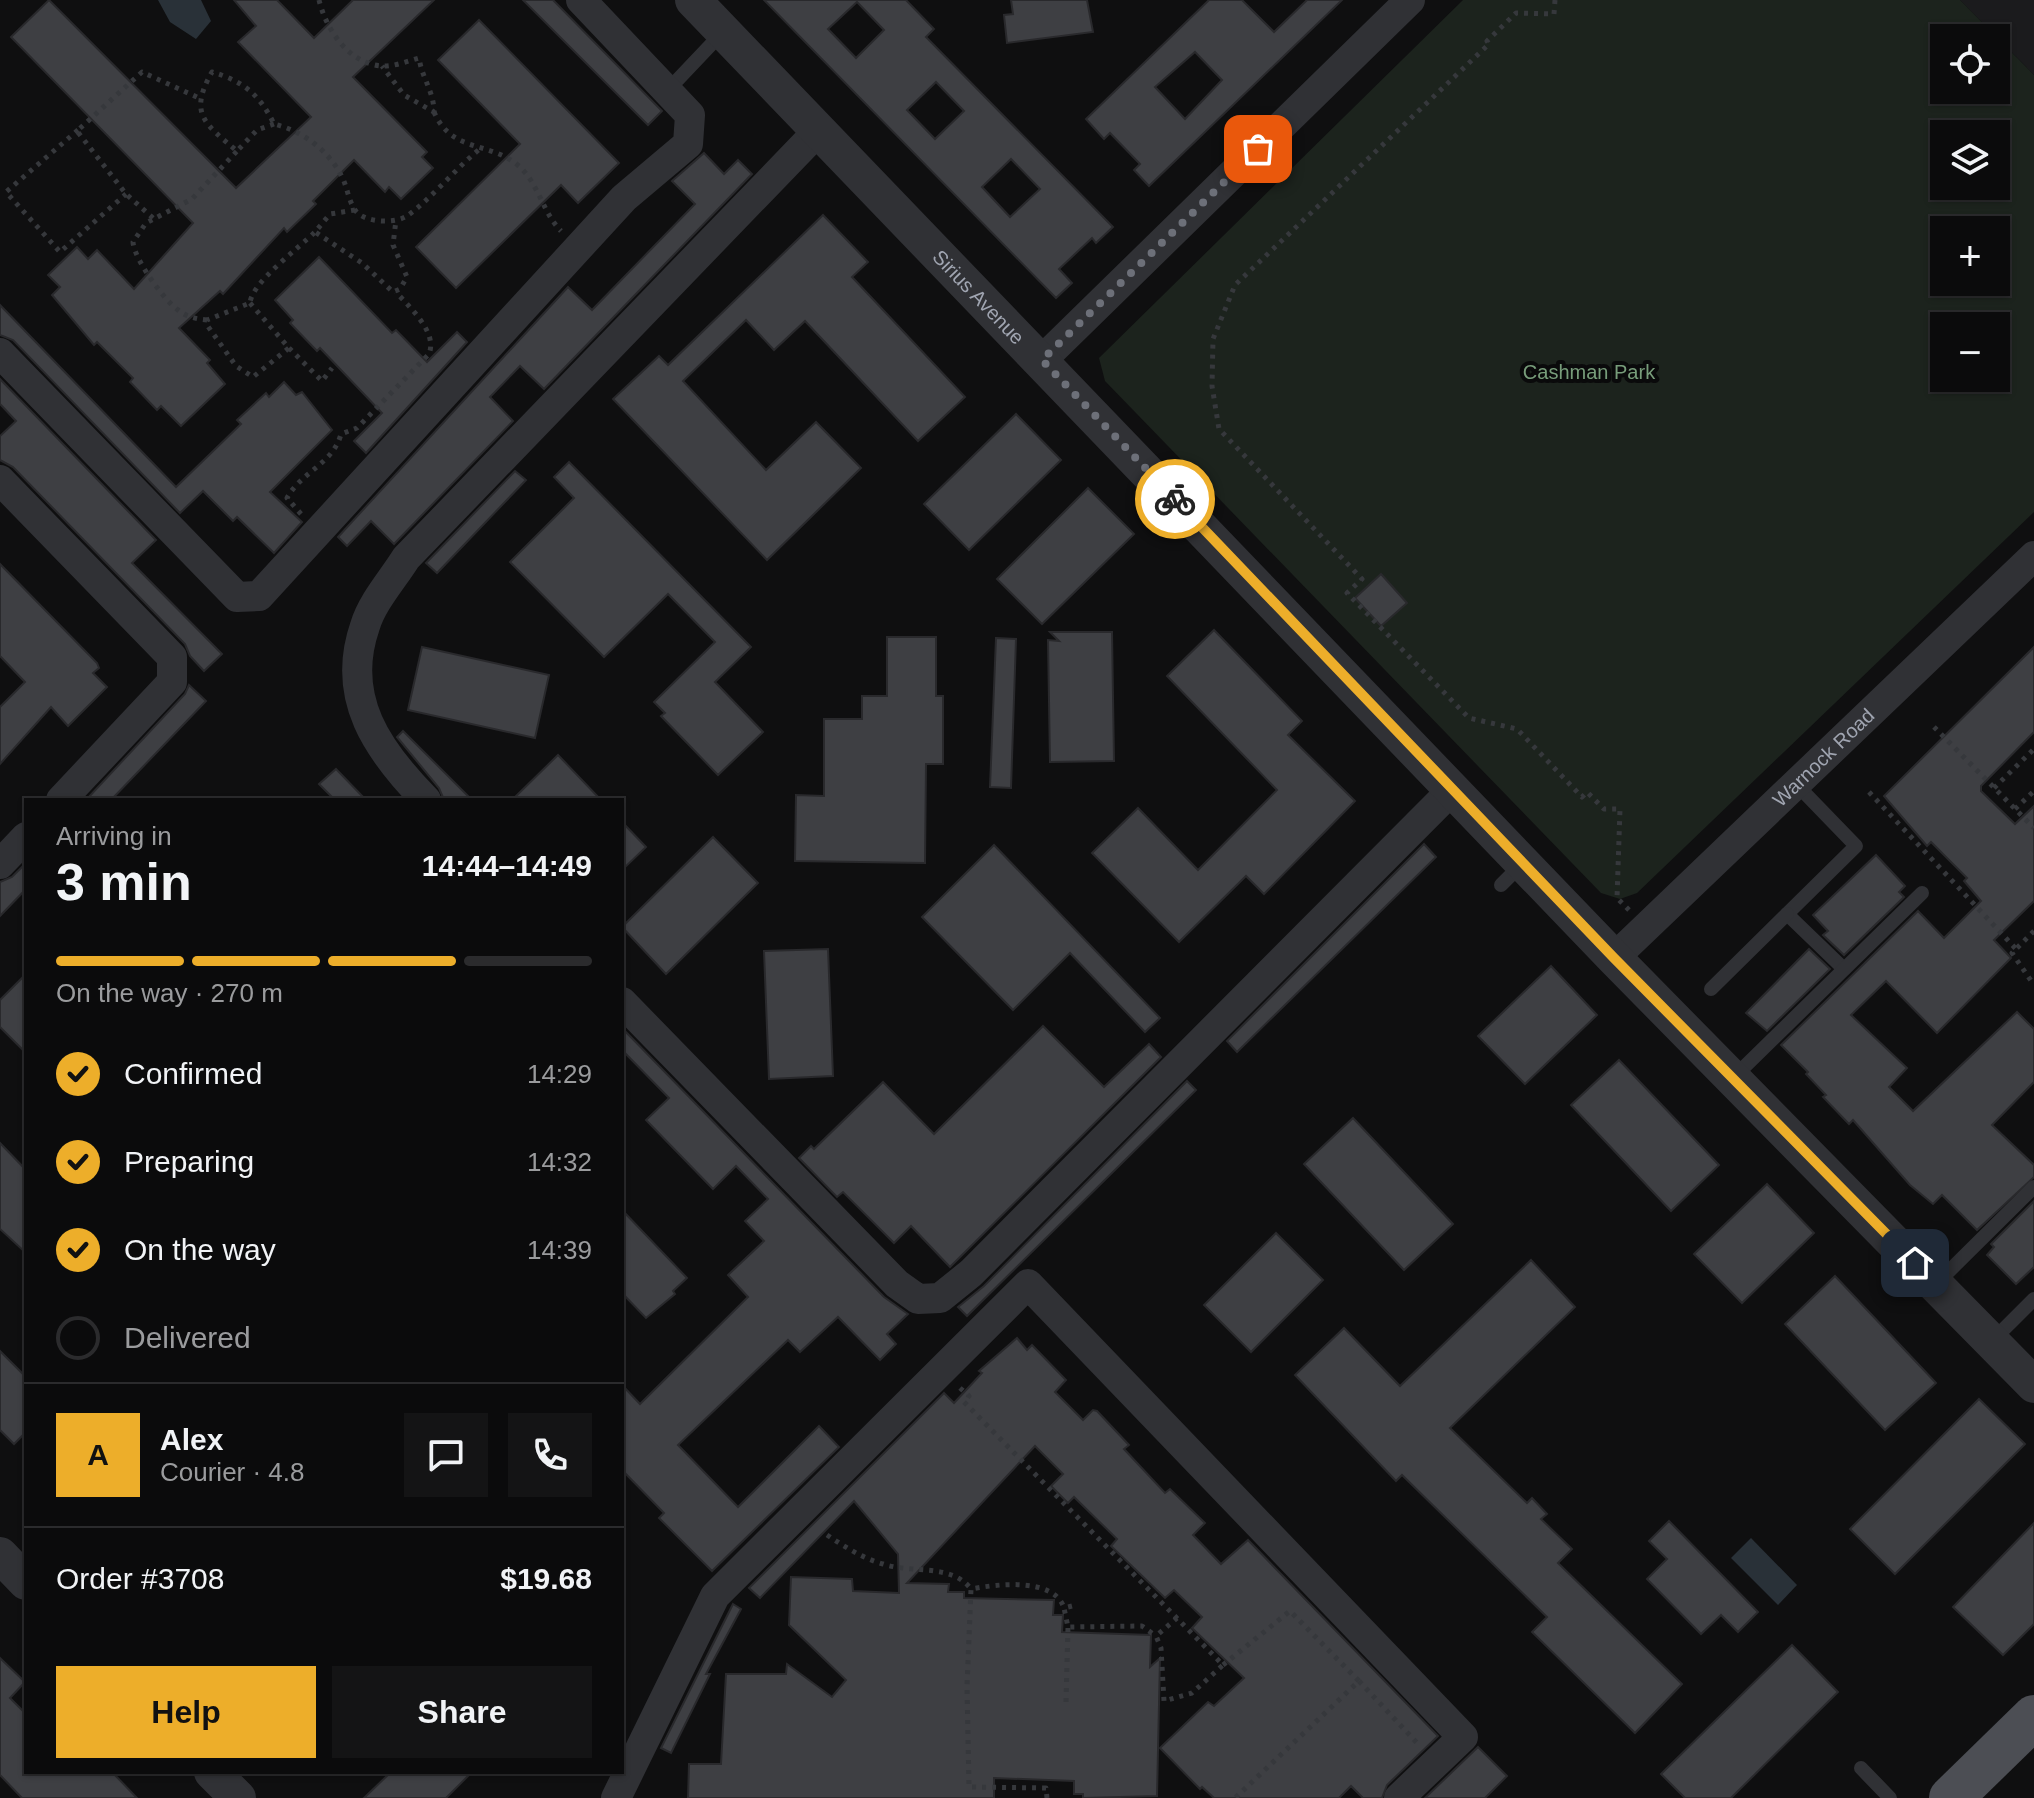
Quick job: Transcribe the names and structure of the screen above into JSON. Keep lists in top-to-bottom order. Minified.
{"streets":{"street":["Sirius Avenue","Warnock Road"]},"crossings":[["Sirius Avenue","Warnock Road"]],"parks":["Cashman Park"],"page":{"map_buttons":["+","−"],"heading":["3 min","Arriving in","14:44–14:49"],"panel":["Alex","Courier · 4.8","Order #3708","$19.68"],"bar":"On the way · 270 m","list":[["Confirmed","14:29"],["Preparing","14:32"],["On the way","14:39"],"Delivered"],"round":"A","buttons":["Help","Share"]}}
